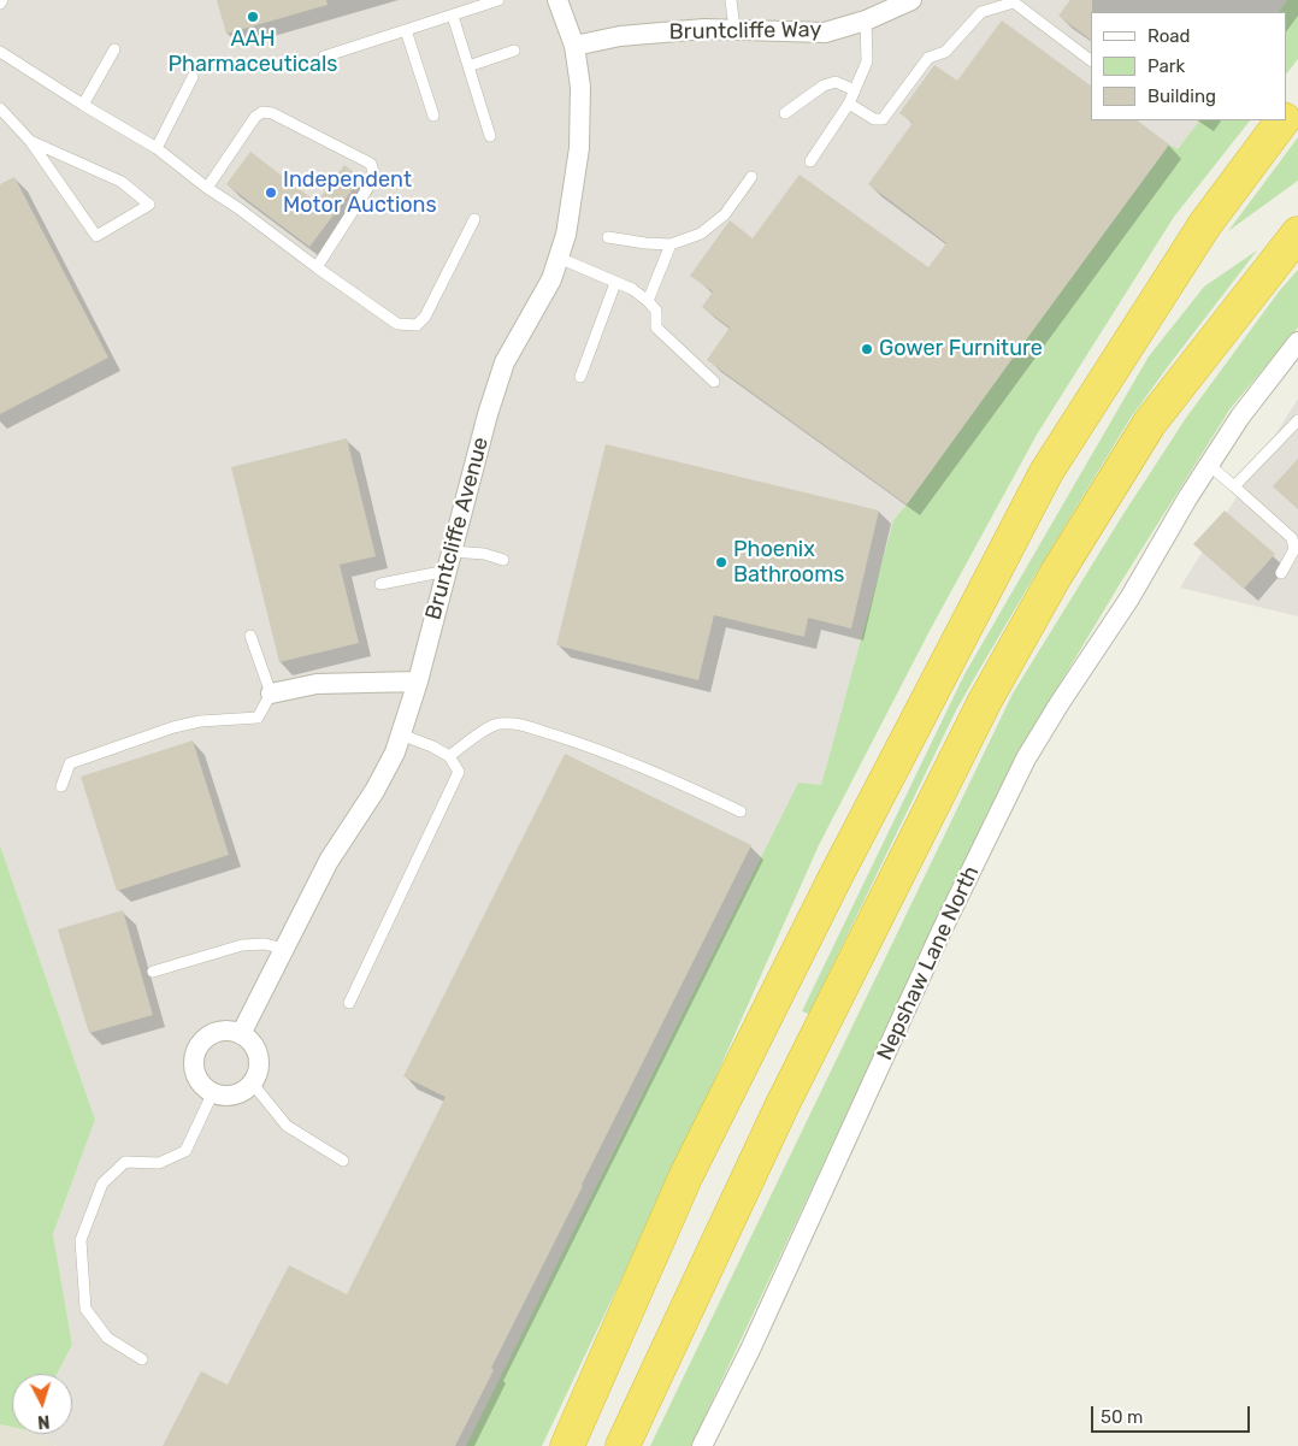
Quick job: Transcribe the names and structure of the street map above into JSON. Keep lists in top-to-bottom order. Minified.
{"streets":{"street":["Bruntcliffe Way","Bruntcliffe Avenue","Nepshaw Lane North"]},"crossings":[["Bruntcliffe Way","Bruntcliffe Avenue"]],"places":["AAH Pharmaceuticals","Independent Motor Auctions","Gower Furniture","Phoenix Bathrooms"],"legend":["Road","Park","Building"],"scale_bar":"50 m","north":"bottom"}
